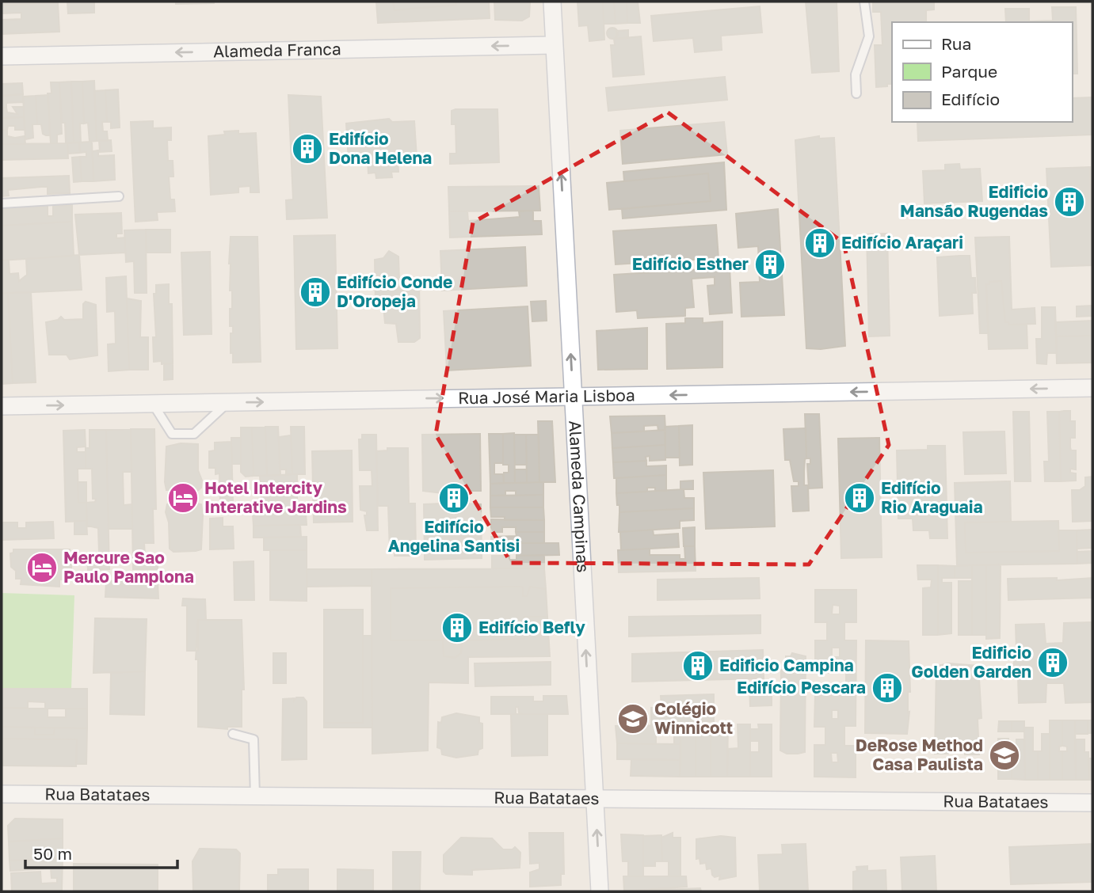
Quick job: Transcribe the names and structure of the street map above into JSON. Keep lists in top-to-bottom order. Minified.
{"streets":{"street":["Alameda Franca","Rua José Maria Lisboa","Alameda Campinas","Rua Batataes"]},"crossings":[["Alameda Franca","Alameda Campinas"],["Rua José Maria Lisboa","Alameda Campinas"],["Alameda Campinas","Rua Batataes"]],"one_way":["Alameda Franca","Alameda Campinas"],"places":{"building":["Edifício Dona Helena","Edificio Mansão Rugendas","Edifício Araçari","Edifício Esther","Edifício Conde D'Oropeja","Edifício Angelina Santisi","Edifício Rio Araguaia","Edifício Befly","Edificio Golden Garden","Edificio Campina","Edifício Pescara"],"hotel":["Hotel Intercity Interative Jardins","Mercure Sao Paulo Pamplona"],"school or university":["Colégio Winnicott","DeRose Method Casa Paulista"]},"legend":["Rua","Parque","Edifício"],"scale_bar":"50 m"}
